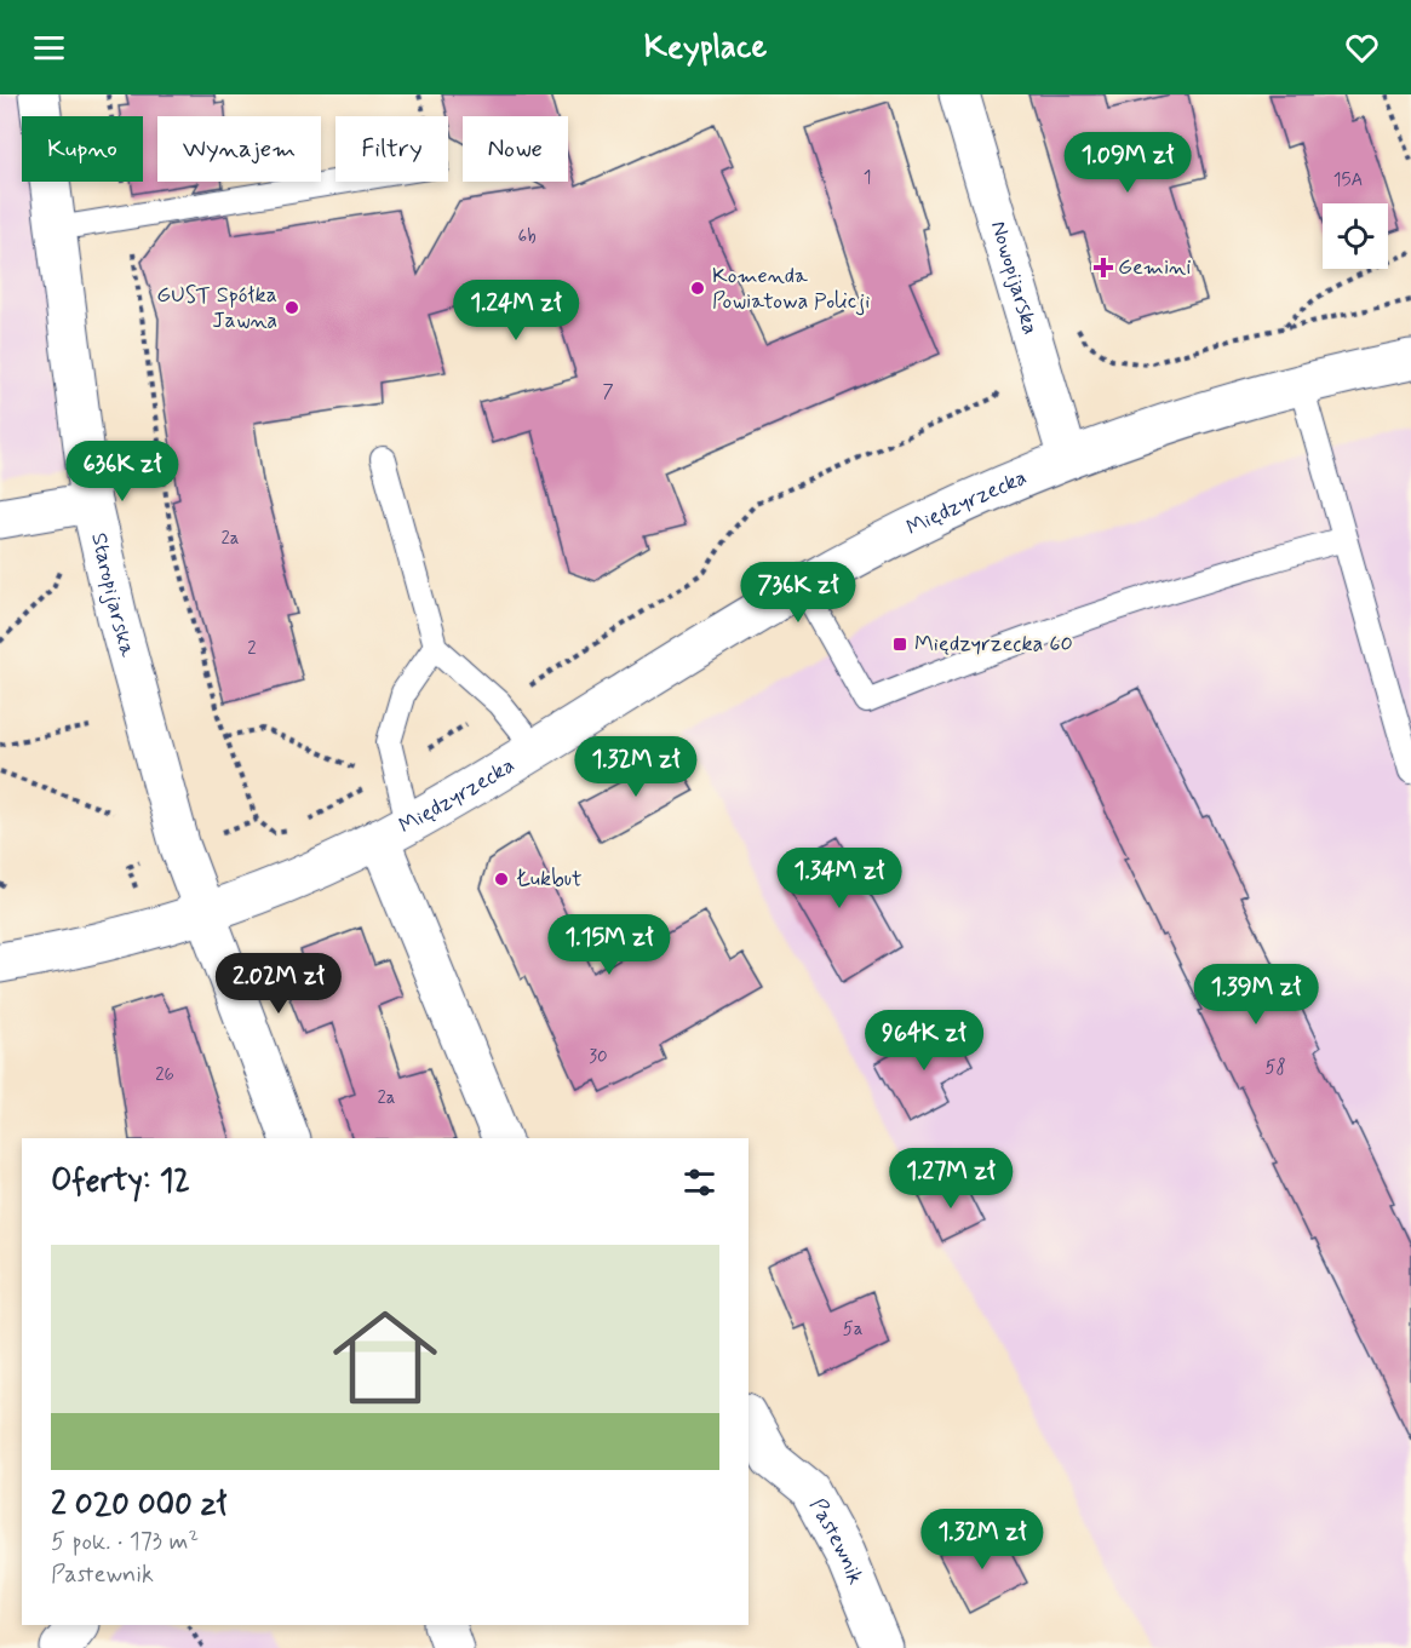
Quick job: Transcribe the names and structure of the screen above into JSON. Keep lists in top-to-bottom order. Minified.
{"streets":{"street":["Nowopijarska","Międzyrzecka","Staropijarska","Pastewnik"]},"crossings":[["Nowopijarska","Międzyrzecka"],["Międzyrzecka","Staropijarska"]],"places":{"health":["Gemini"],"other":["Komenda Powiatowa Policji","GUST Spółka Jawna","Łukbut"],"transit":["Międzyrzecka 60"]},"house_numbers":["1","15A","6b","7","2a","2","30","58","26","2a","5a"],"page":{"header":"Keyplace","chip":["Kupno","Wynajem","Filtry","Nowe"],"price":["1.09M zł","1.24M zł","636K zł","736K zł","1.32M zł","1.34M zł","1.15M zł","2.02M zł","1.39M zł","964K zł","1.27M zł","1.32M zł"],"heading":"Oferty: 12","list":[{"name":"2 020 000 zł","note":"5 pok. · 173 m² · Pastewnik"}]}}
